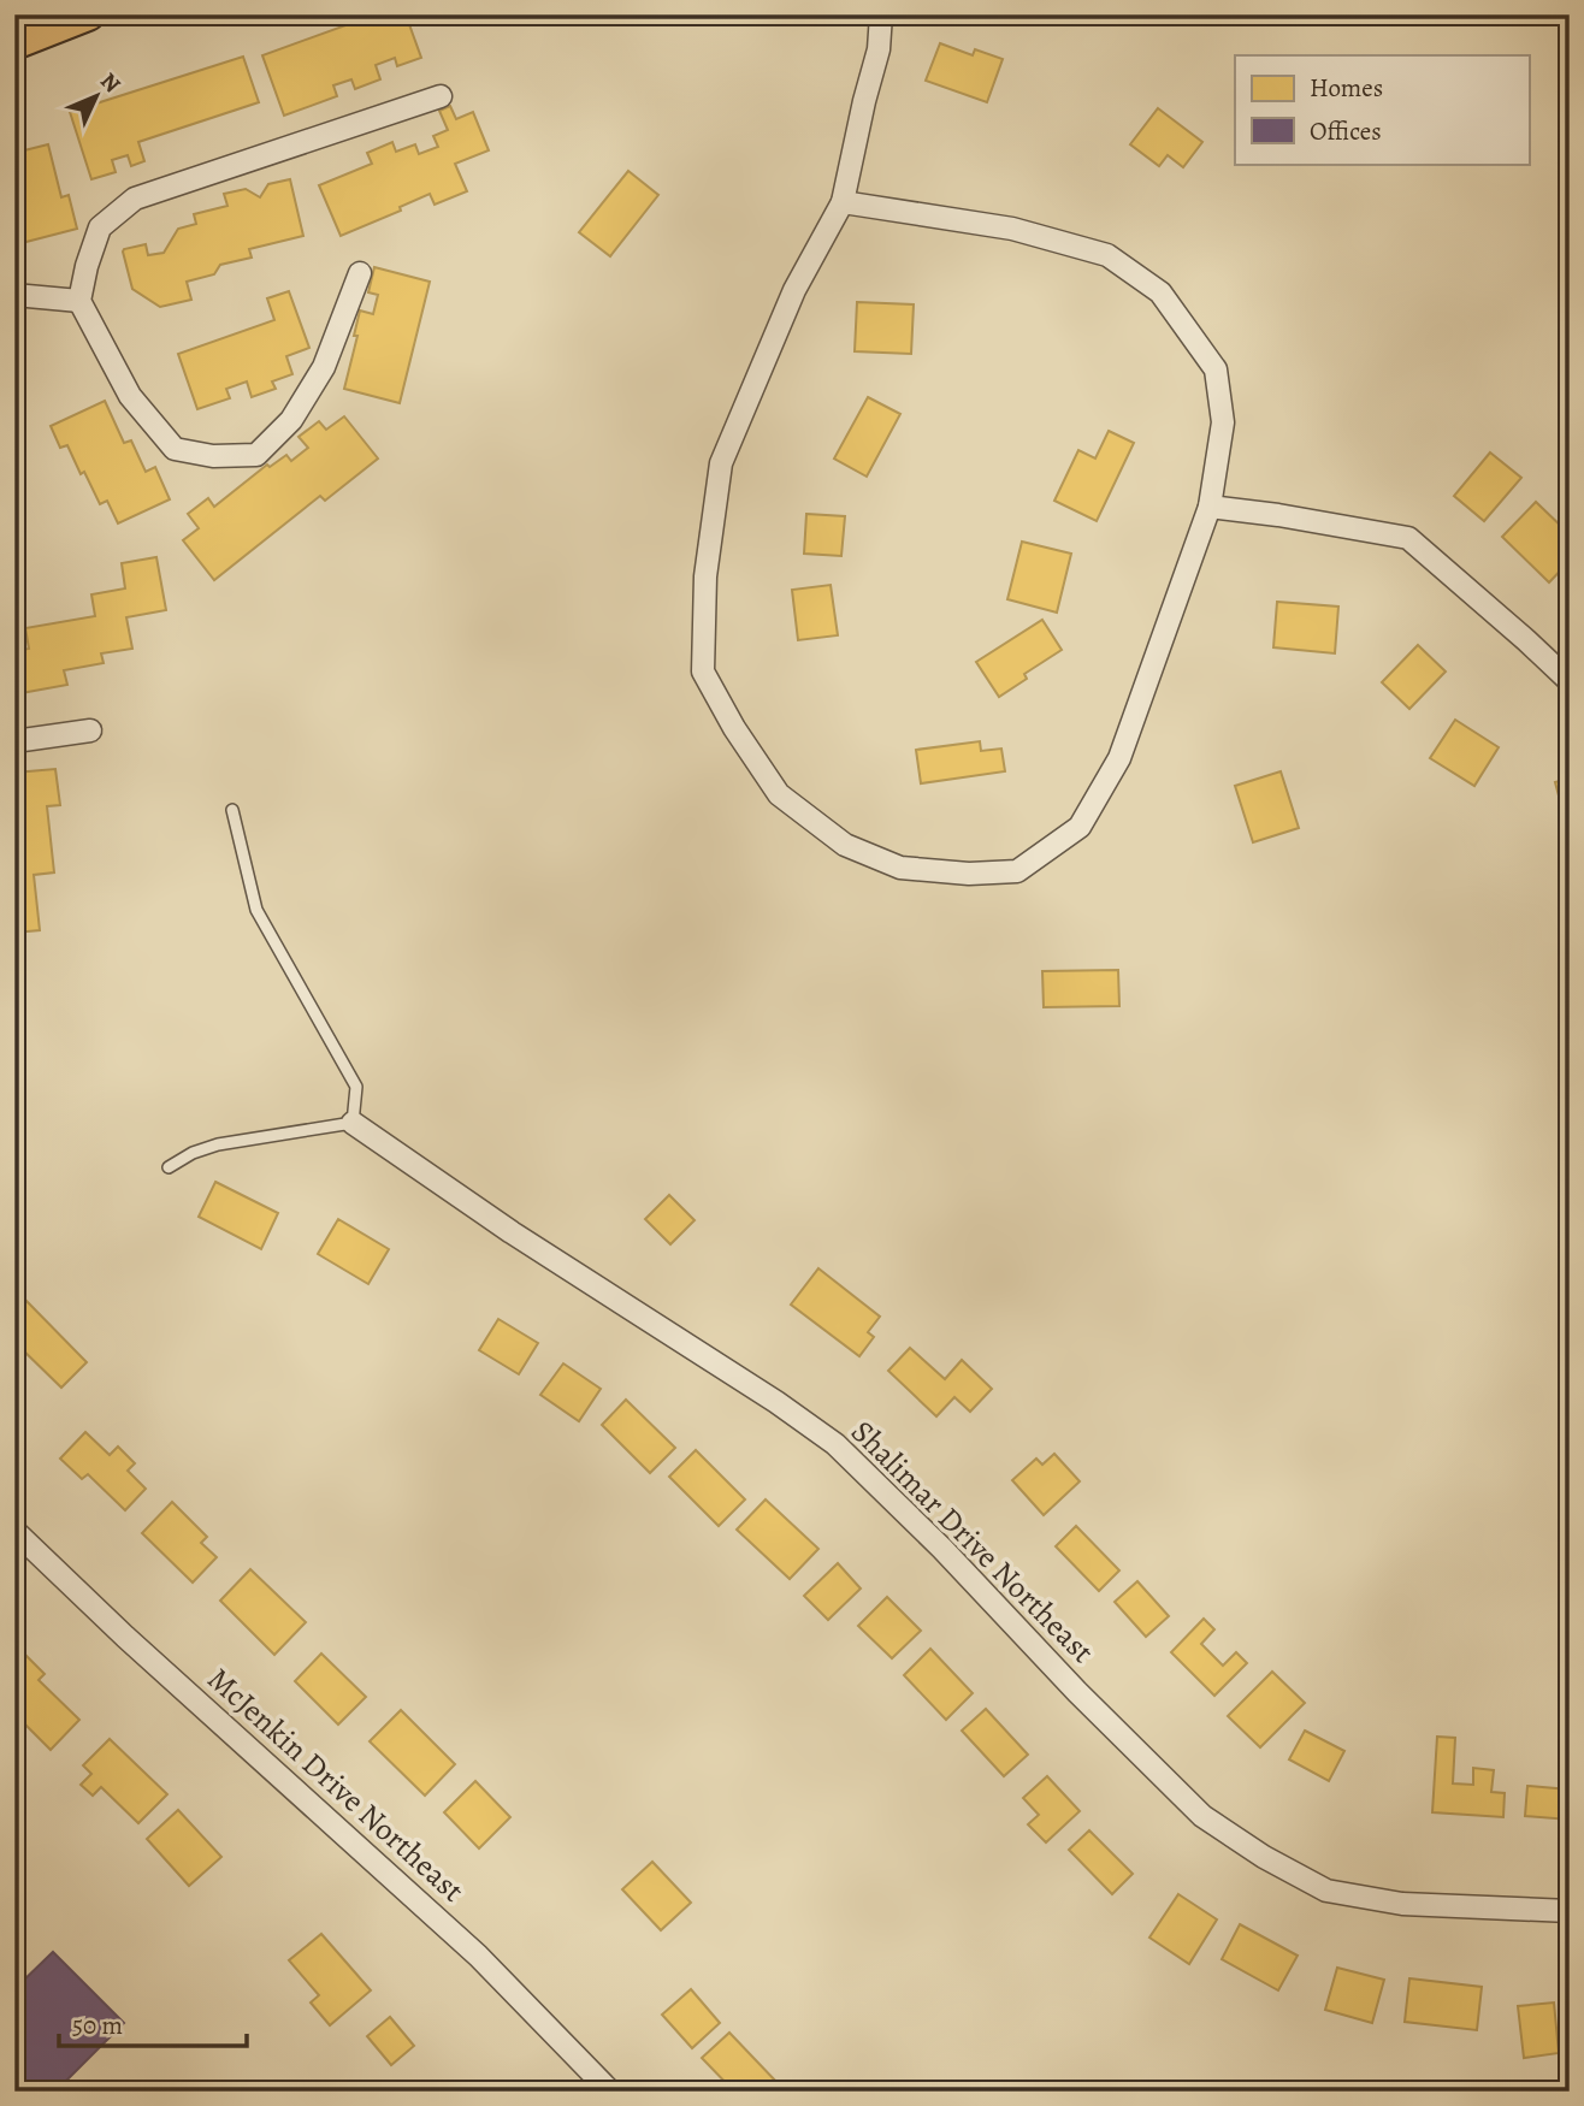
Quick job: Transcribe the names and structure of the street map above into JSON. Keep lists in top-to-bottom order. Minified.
{"streets":{"street":["Shalimar Drive Northeast","McJenkin Drive Northeast"]},"legend":["Homes","Offices"],"scale_bar":"50 m","north":"top right"}
